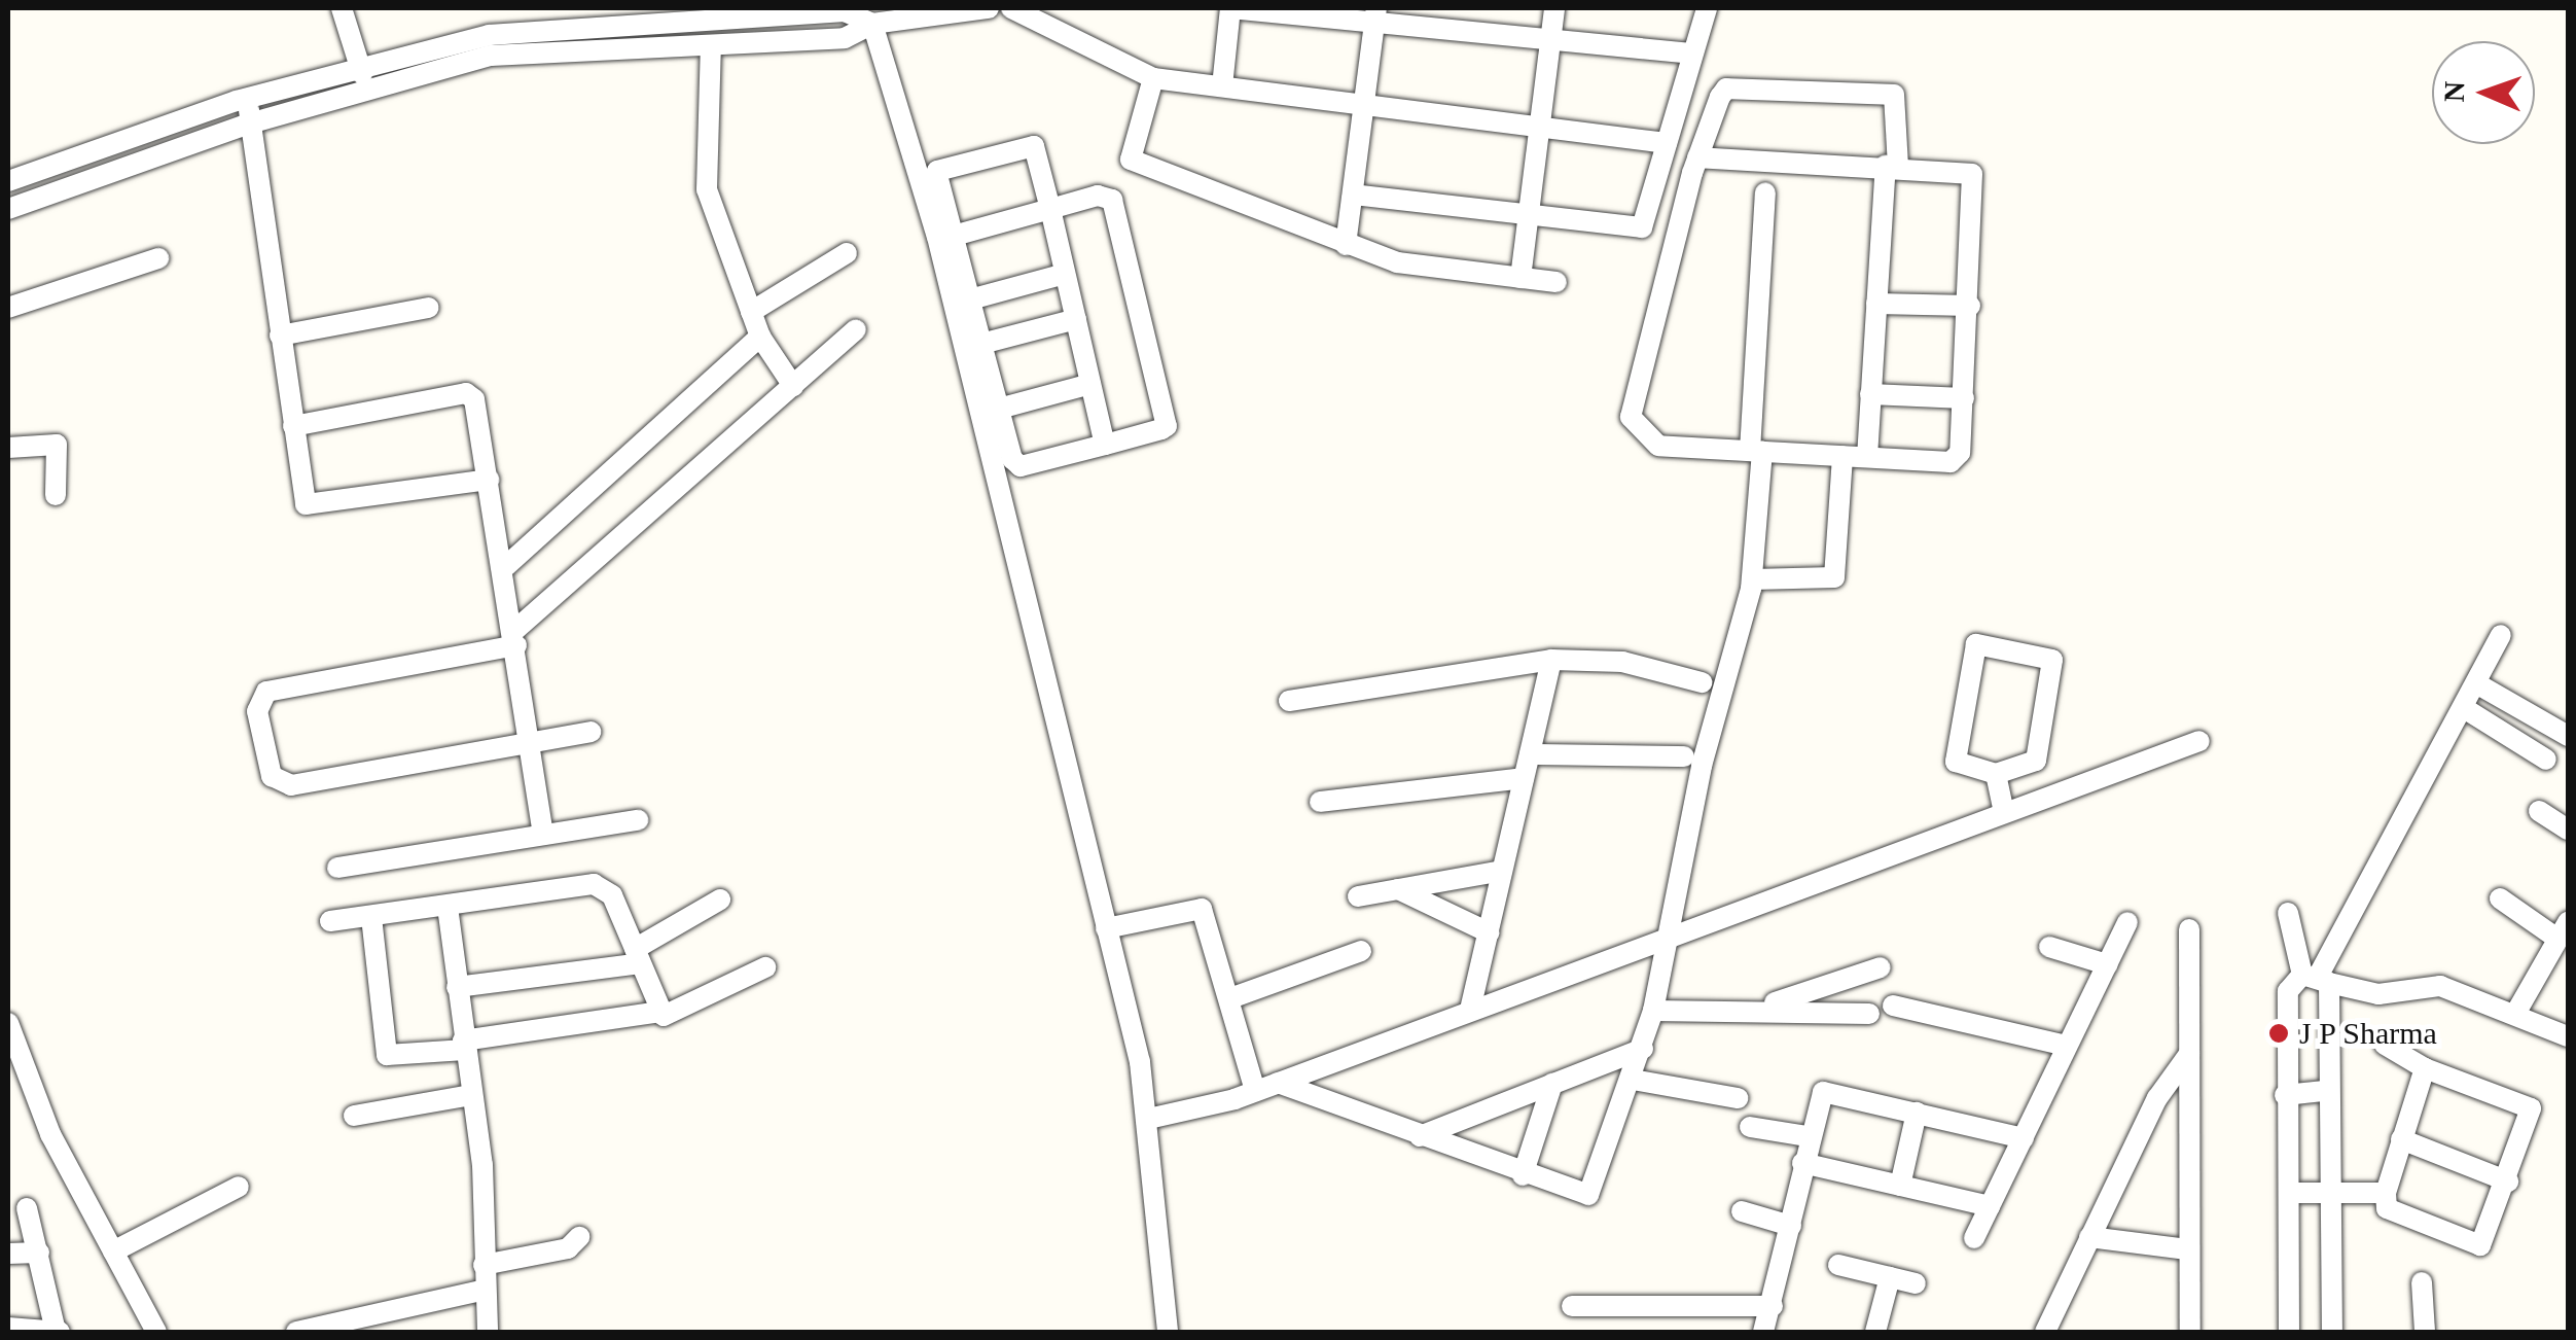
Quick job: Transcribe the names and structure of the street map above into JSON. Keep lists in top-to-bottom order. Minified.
{"places":["J P Sharma"],"north":"left"}
